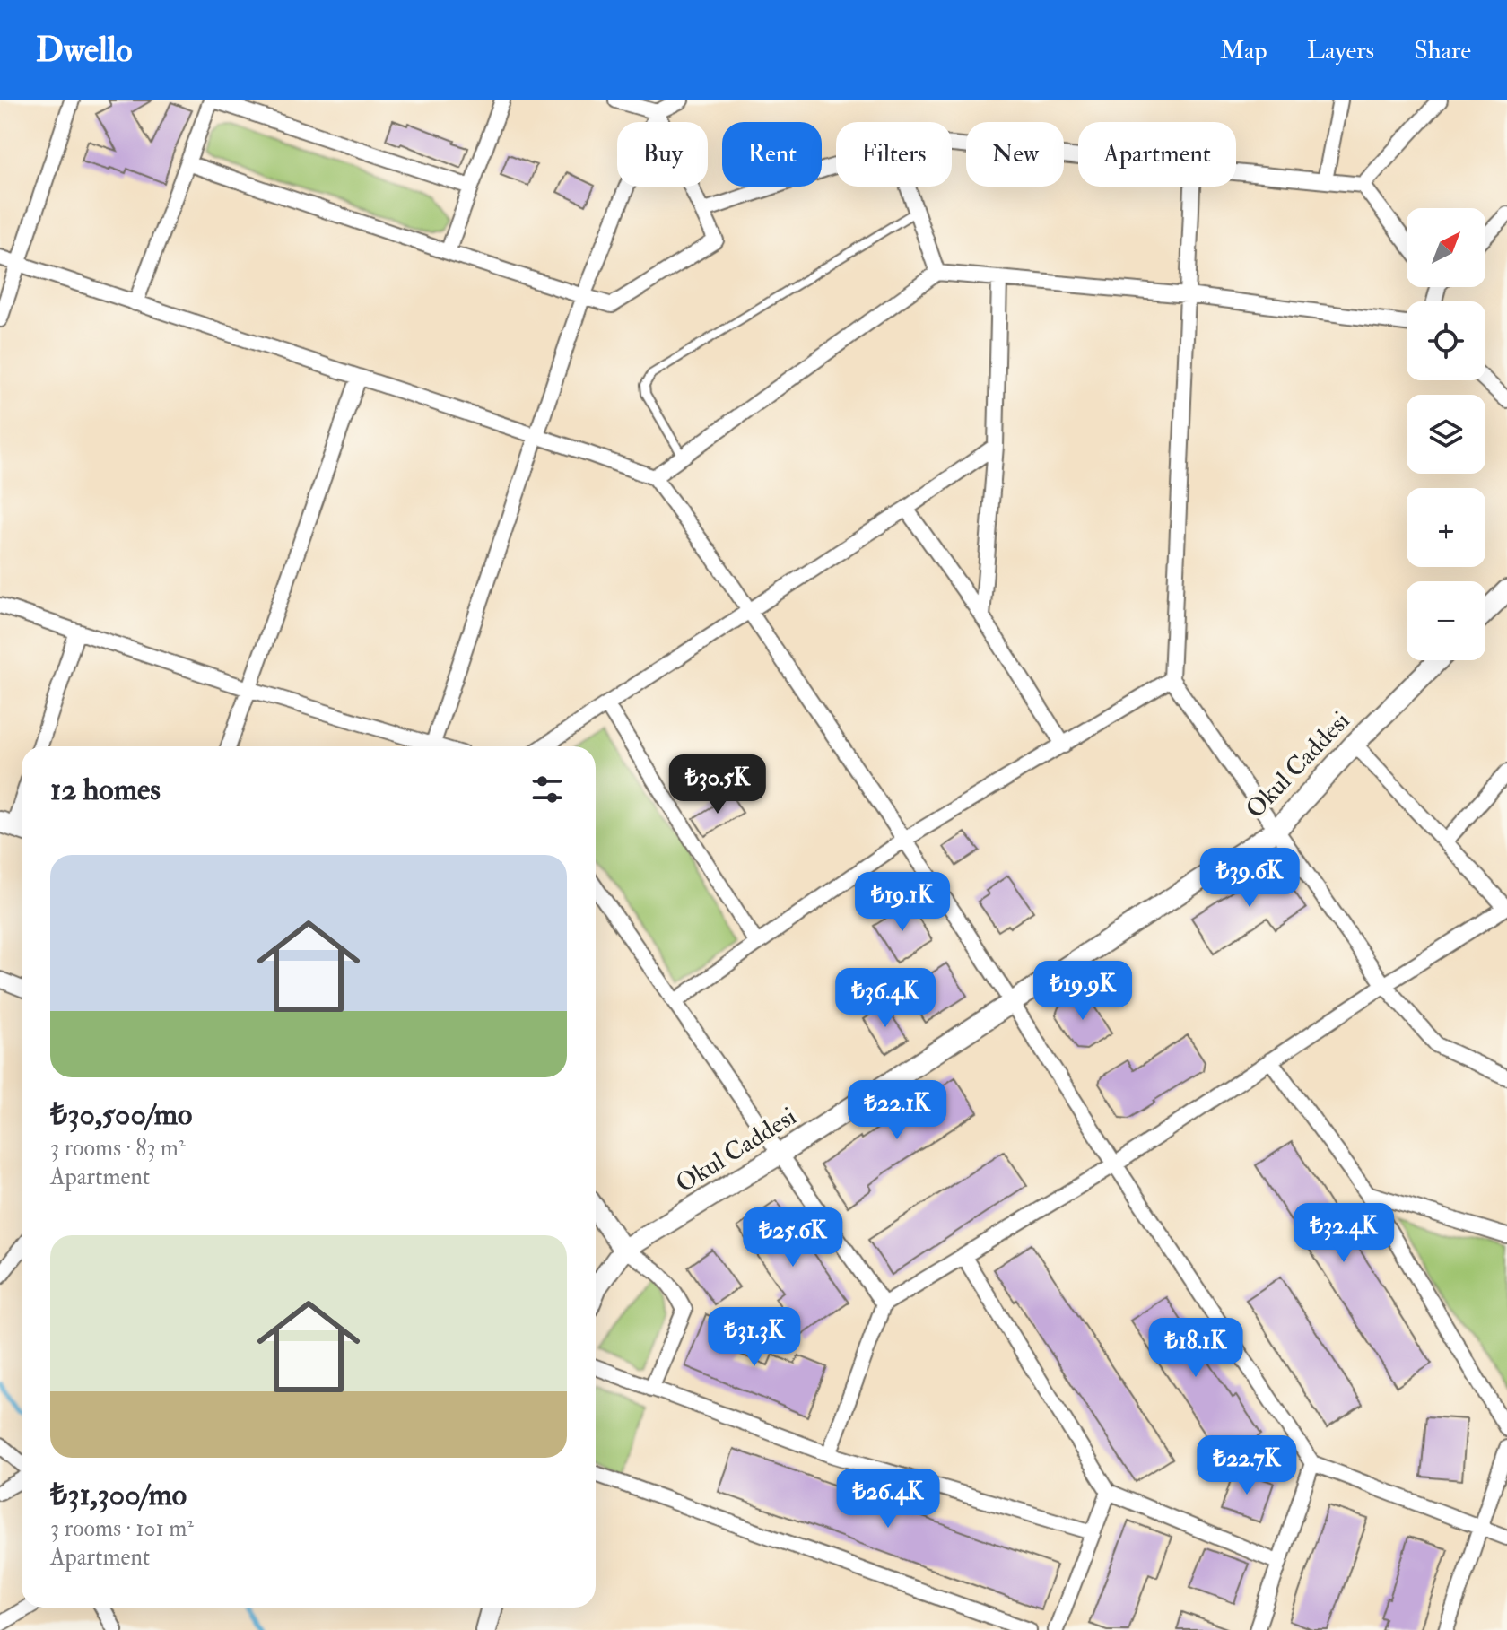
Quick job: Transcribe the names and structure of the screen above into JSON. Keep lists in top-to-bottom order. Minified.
{"streets":{"street":["Okul Caddesi"]},"north":"top right","page":{"header":"Dwello","nav":["Map","Layers","Share"],"chip":["Buy","Rent","Filters","New","Apartment"],"map_buttons":["+","−"],"heading":"12 homes","price":["₺30.5K","₺39.6K","₺19.1K","₺19.9K","₺36.4K","₺22.1K","₺32.4K","₺25.6K","₺31.3K","₺18.1K","₺22.7K","₺26.4K"],"list":[{"name":"₺30,500/mo","note":"3 rooms · 83 m² · Apartment"},{"name":"₺31,300/mo","note":"3 rooms · 101 m² · Apartment"}]}}
